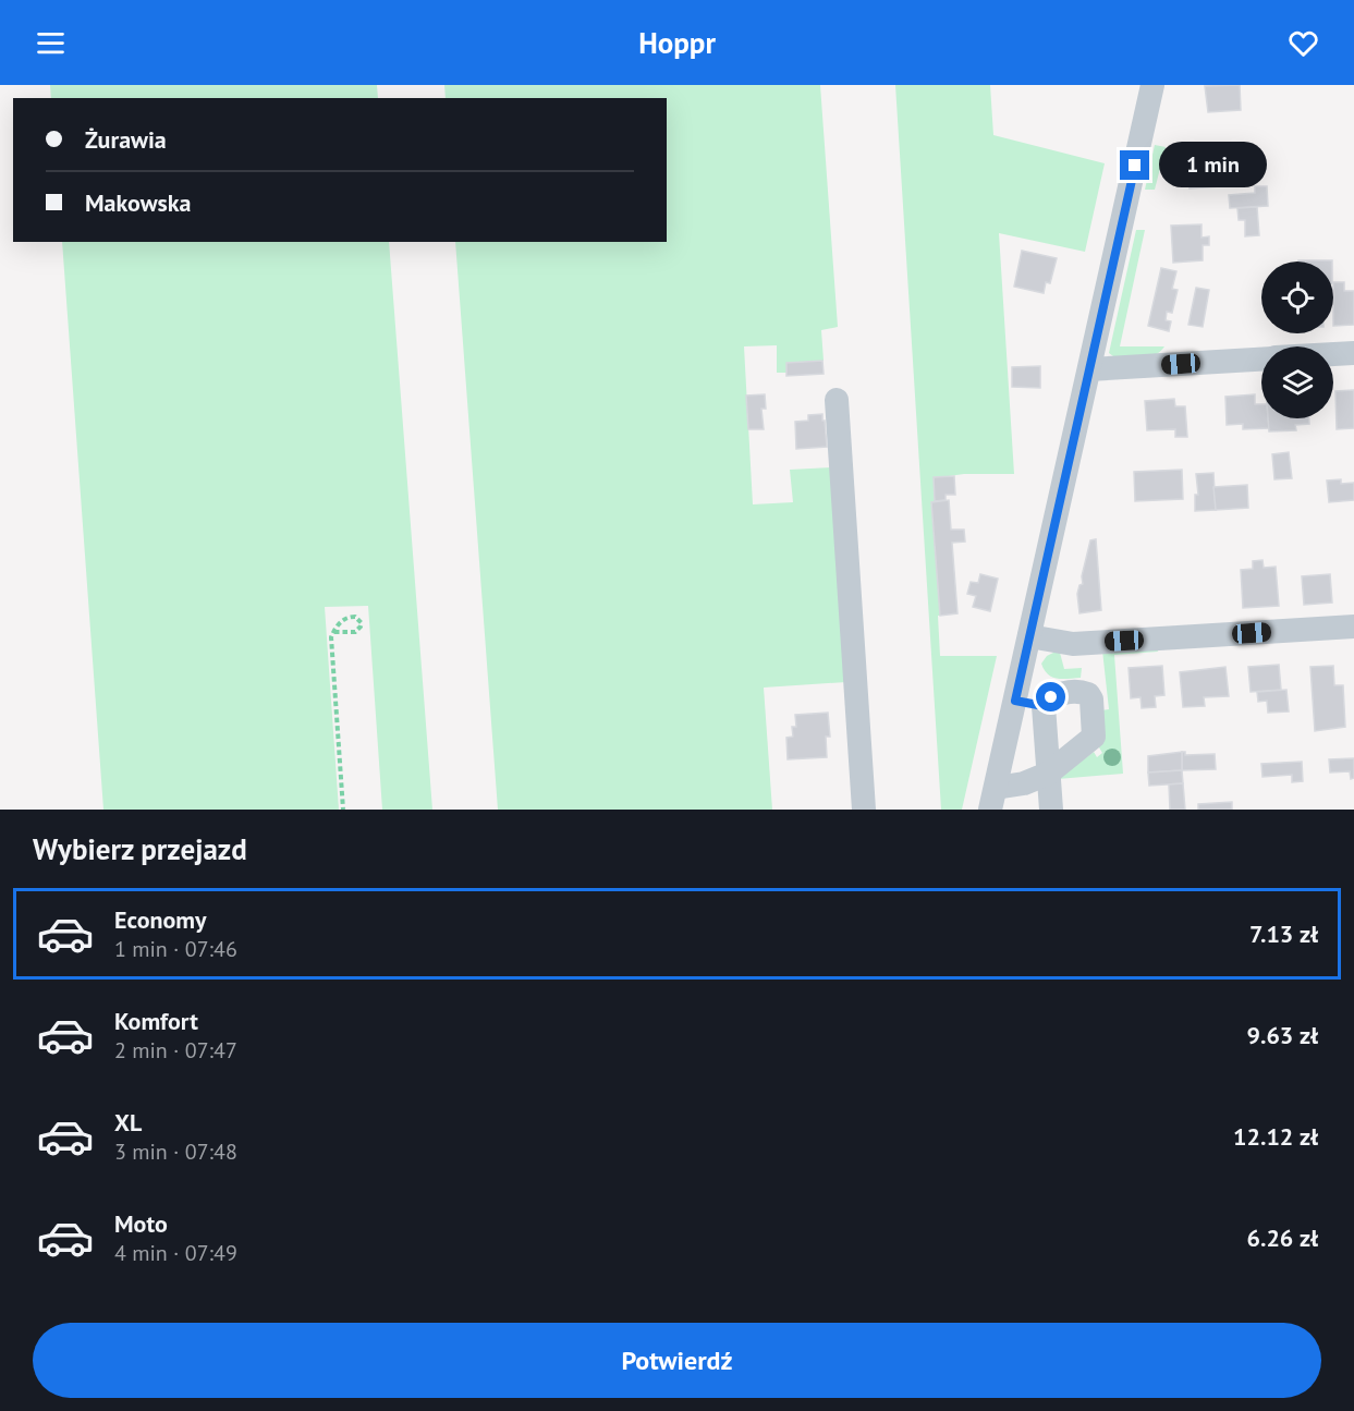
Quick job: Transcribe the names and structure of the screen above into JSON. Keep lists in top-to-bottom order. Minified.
{"page":{"header":"Hoppr","banner":["Żurawia","Makowska"],"bubble":"1 min","heading":"Wybierz przejazd","list":[{"name":"Economy","note":"1 min · 07:46","value":"7.13 zł"},{"name":"Komfort","note":"2 min · 07:47","value":"9.63 zł"},{"name":"XL","note":"3 min · 07:48","value":"12.12 zł"},{"name":"Moto","note":"4 min · 07:49","value":"6.26 zł"}],"buttons":"Potwierdź"}}
